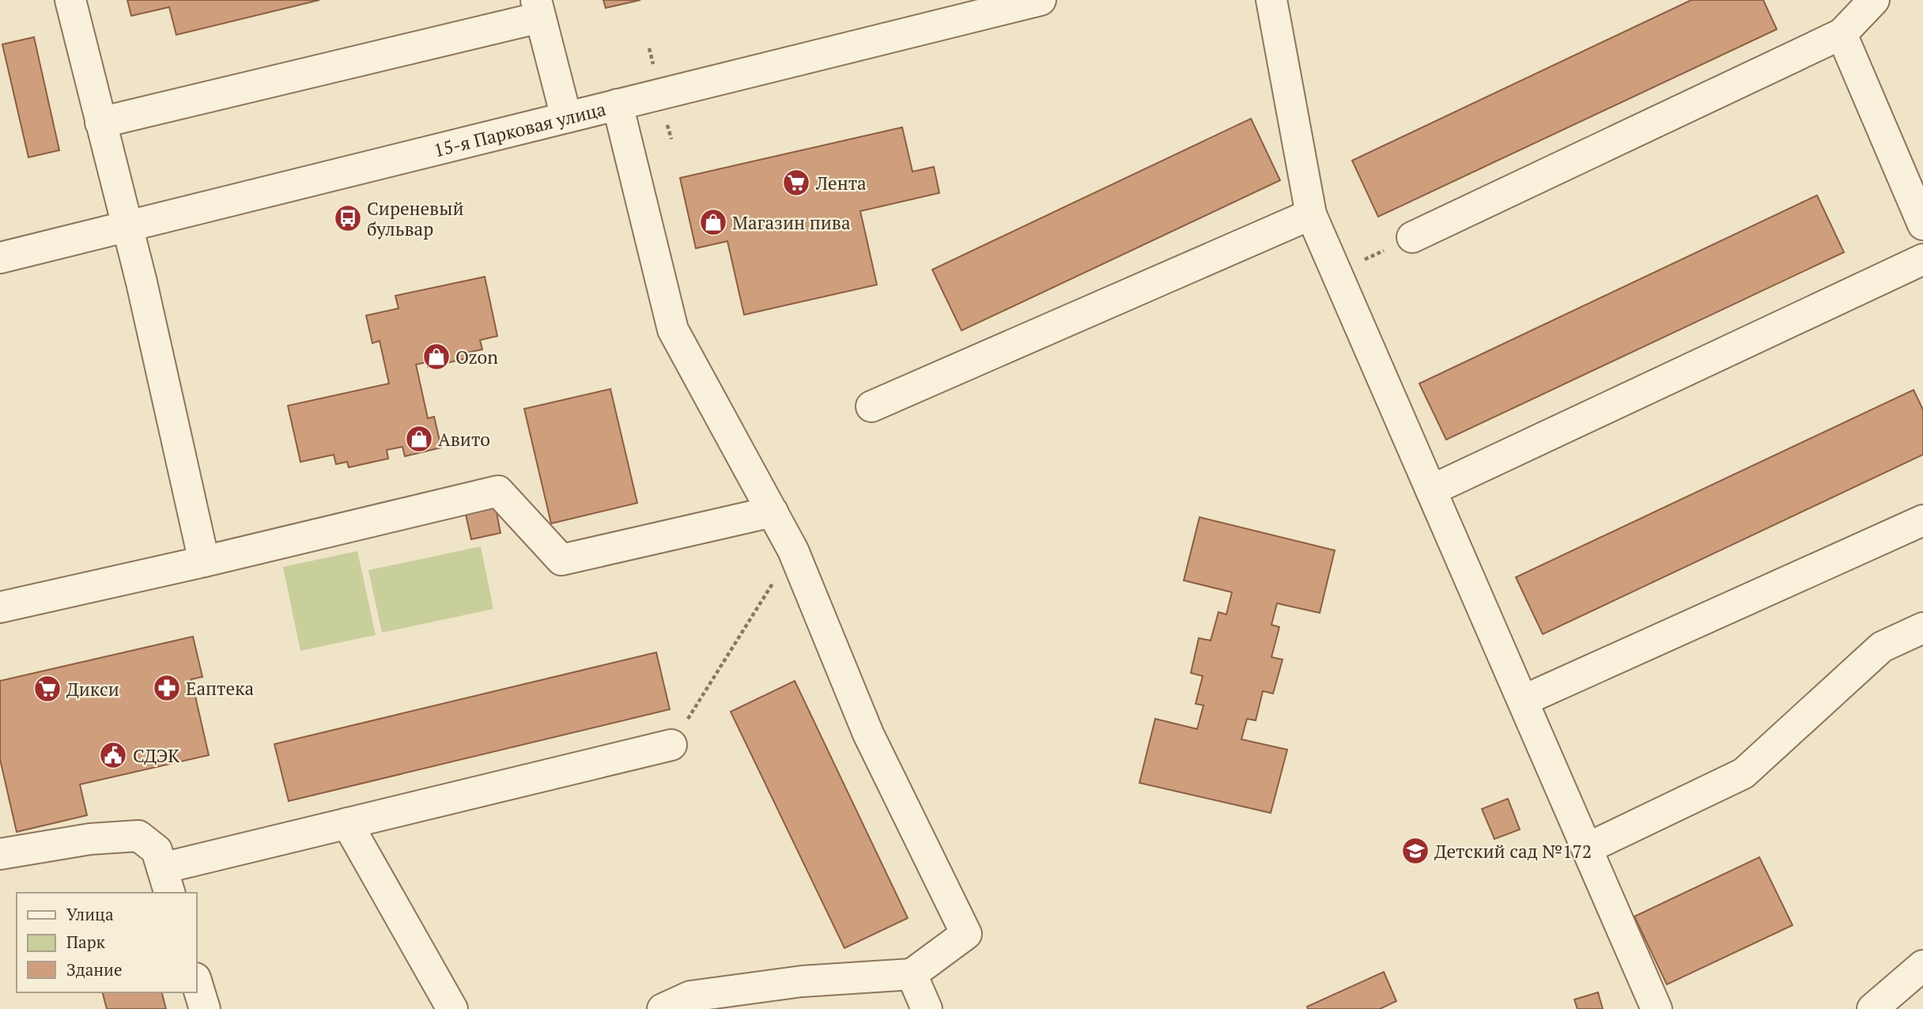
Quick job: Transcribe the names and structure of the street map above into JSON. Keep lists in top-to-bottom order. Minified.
{"streets":{"street":["15-я Парковая улица"]},"places":{"supermarket":["Лента","Дикси"],"bus stop":["Сиреневый бульвар"],"shop":["Магазин пива","Ozon","Авито"],"pharmacy":["Еаптека"],"public building":["СДЭК"],"school or university":["Детский сад №172"]},"legend":["Улица","Парк","Здание"]}
